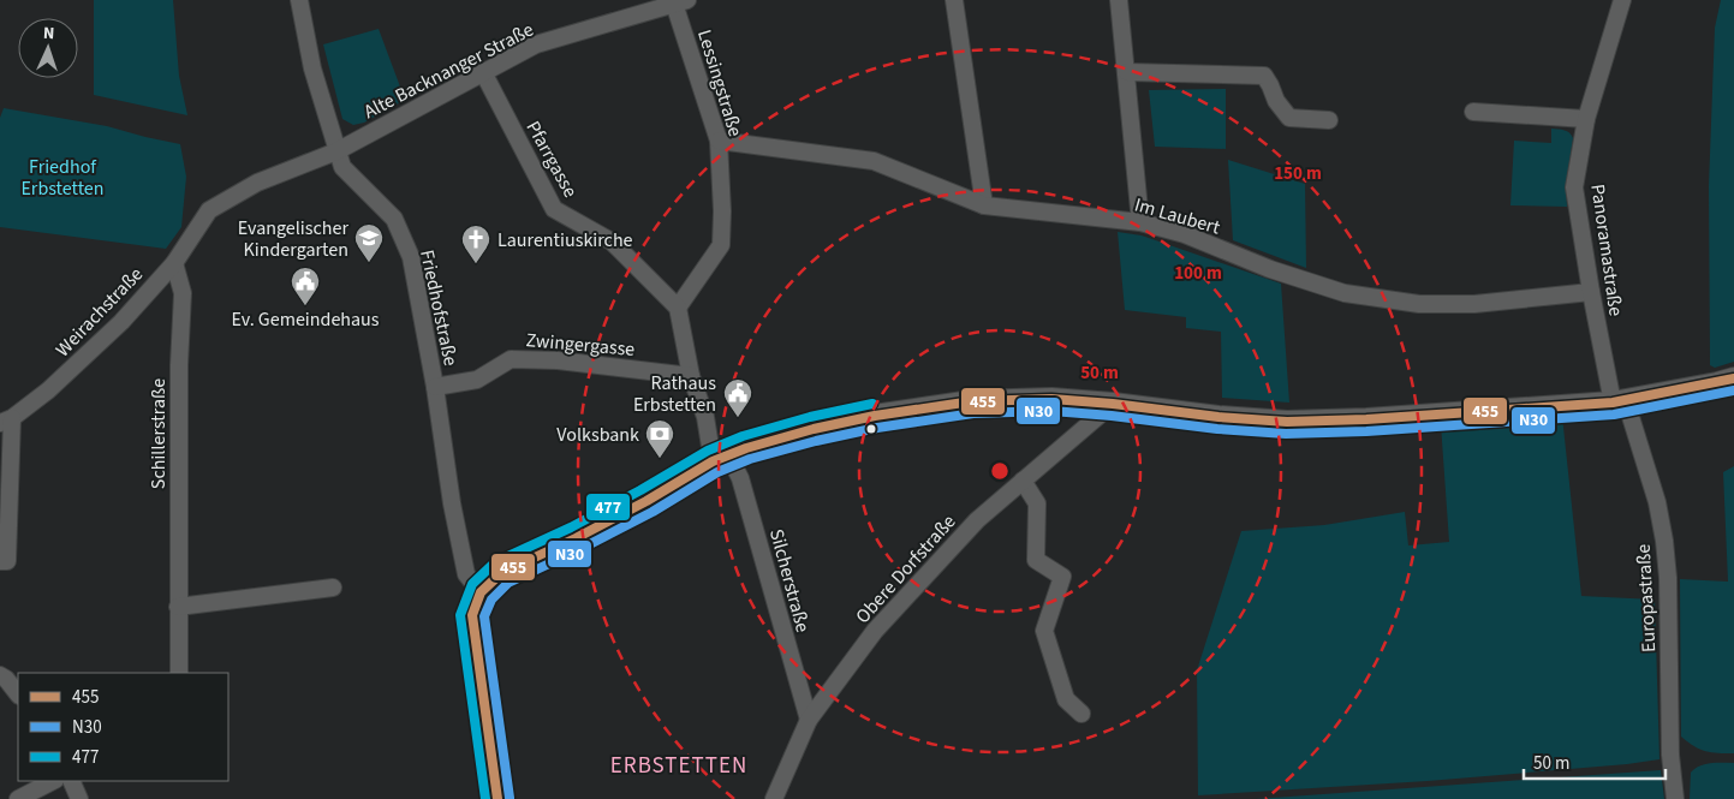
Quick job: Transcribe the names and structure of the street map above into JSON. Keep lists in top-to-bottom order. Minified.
{"streets":{"street":["Alte Backnanger Straße","Lessingstraße","Pfarrgasse","Im Laubert","Panoramastraße","Friedhofstraße","Weirachstraße","Zwingergasse","Schillerstraße","Obere Dorfstraße","Silcherstraße","Europastraße"]},"crossings":[["Alte Backnanger Straße","Lessingstraße"],["Alte Backnanger Straße","Pfarrgasse"],["Alte Backnanger Straße","Friedhofstraße"],["Alte Backnanger Straße","Weirachstraße"],["Lessingstraße","Pfarrgasse"],["Lessingstraße","Im Laubert"],["Im Laubert","Panoramastraße"],["Panoramastraße","Europastraße"],["Friedhofstraße","Weirachstraße"],["Friedhofstraße","Zwingergasse"],["Weirachstraße","Schillerstraße"],["Obere Dorfstraße","Silcherstraße"]],"districts":["ERBSTETTEN"],"parks":["Friedhof Erbstetten"],"places":{"school or university":["Evangelischer Kindergarten"],"church":["Laurentiuskirche"],"public building":["Ev. Gemeindehaus","Rathaus Erbstetten"],"bank":["Volksbank"]},"lines":["transit line 455","transit line N30","transit line 477"],"legend":["455","N30","477"],"scale_bar":"50 m","north":"top","rings":["150 m","100 m","50 m"]}
